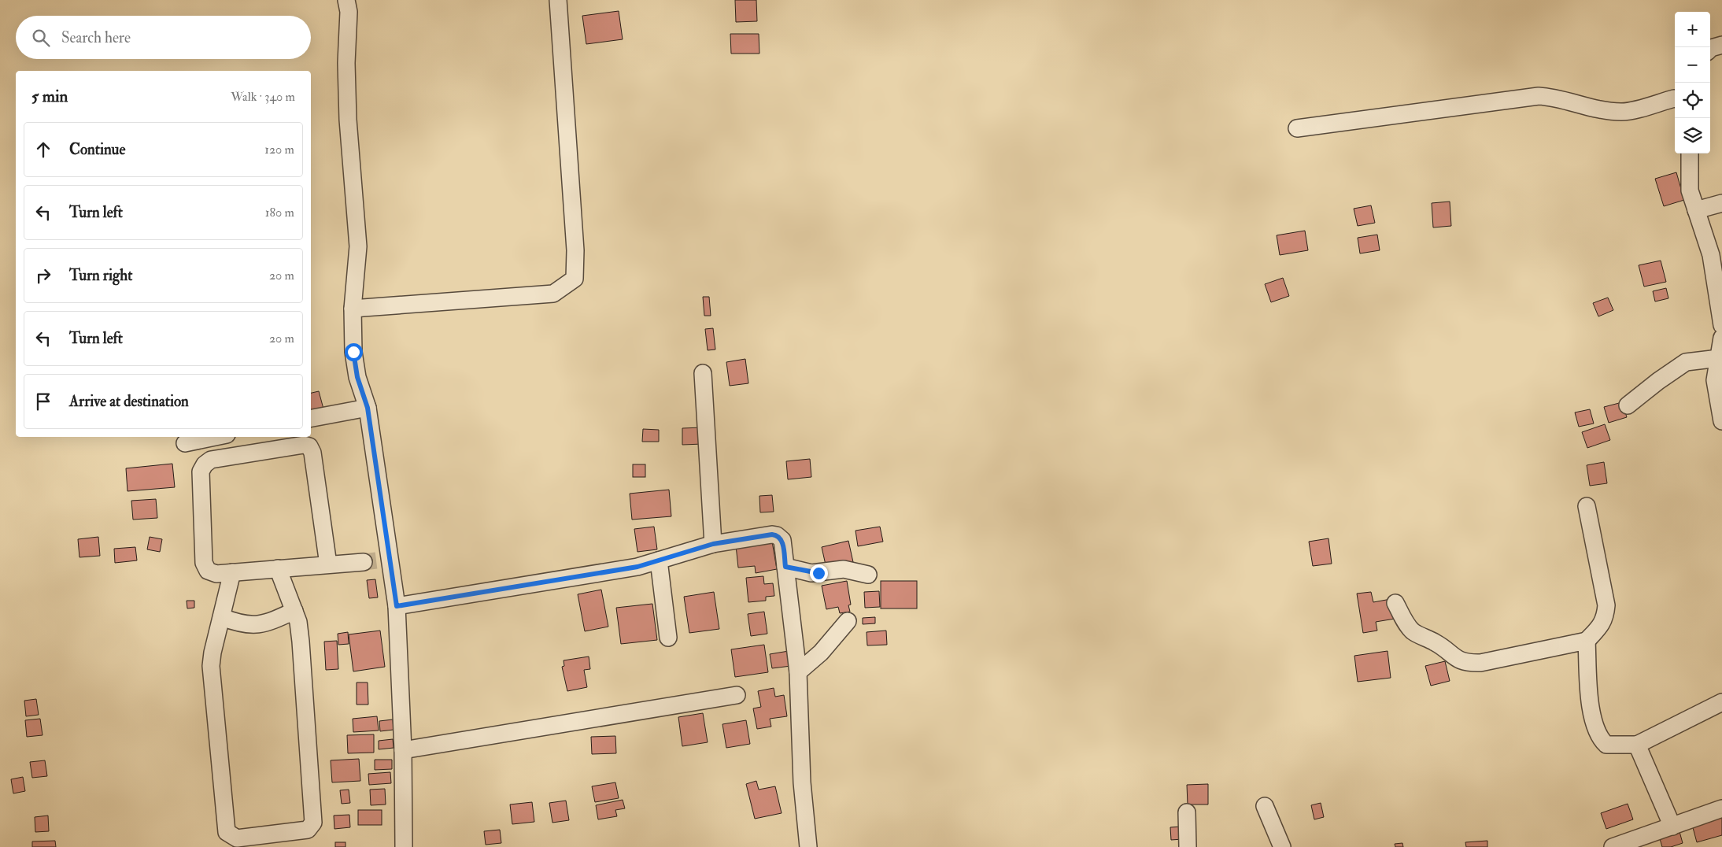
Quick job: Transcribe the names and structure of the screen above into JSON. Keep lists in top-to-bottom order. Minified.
{"page":{"map_buttons":["+","−"],"search":"Search here","heading":["5 min","Walk · 340 m"],"list":[["Continue","120 m"],["Turn left","180 m"],["Turn right","20 m"],["Turn left","20 m"],"Arrive at destination"]}}
